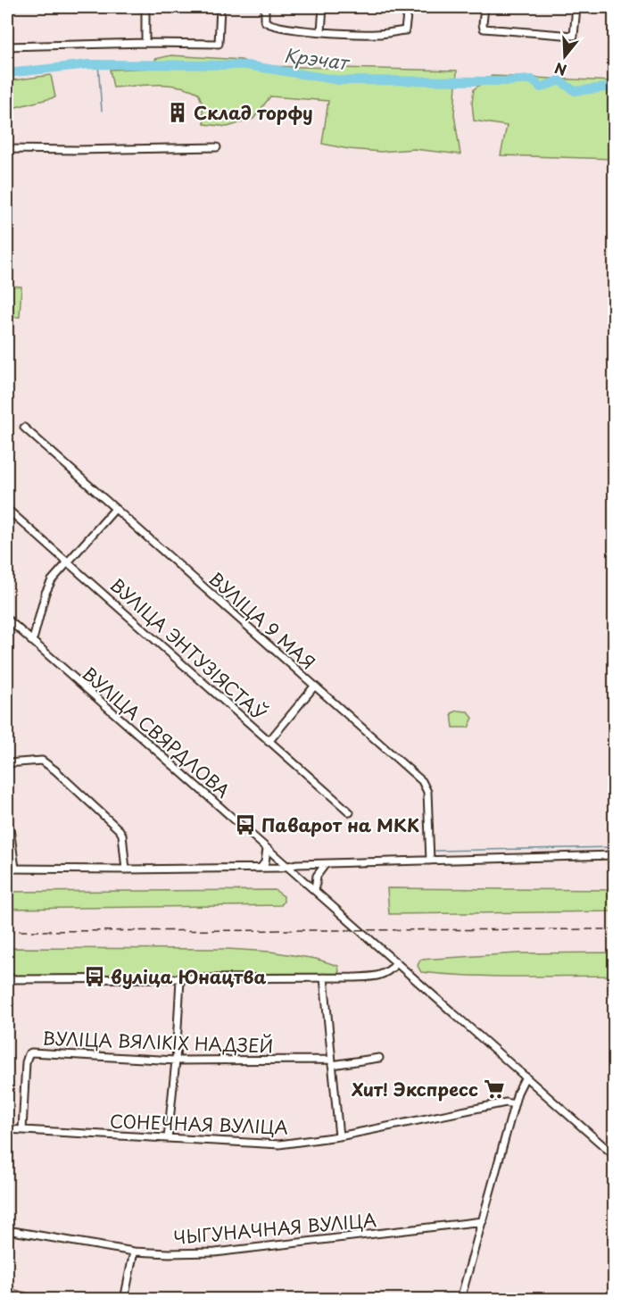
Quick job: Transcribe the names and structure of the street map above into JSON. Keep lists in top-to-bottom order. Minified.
{"streets":{"street":["ВУЛІЦА 9 МАЯ","ВУЛІЦА ЭНТУЗІЯСТАЎ","ВУЛІЦА СВЯРДЛОВА","ВУЛІЦА ВЯЛІКІХ НАДЗЕЙ","СОНЕЧНАЯ ВУЛІЦА","ЧЫГУНАЧНАЯ ВУЛІЦА"]},"crossings":[["ВУЛІЦА ВЯЛІКІХ НАДЗЕЙ","СОНЕЧНАЯ ВУЛІЦА"]],"water":["Крэчат"],"places":{"building":["Склад торфу"],"bus stop":["Паварот на МКК","вуліца Юнацтва"],"supermarket":["Хит! Экспресс"]},"north":"bottom"}
